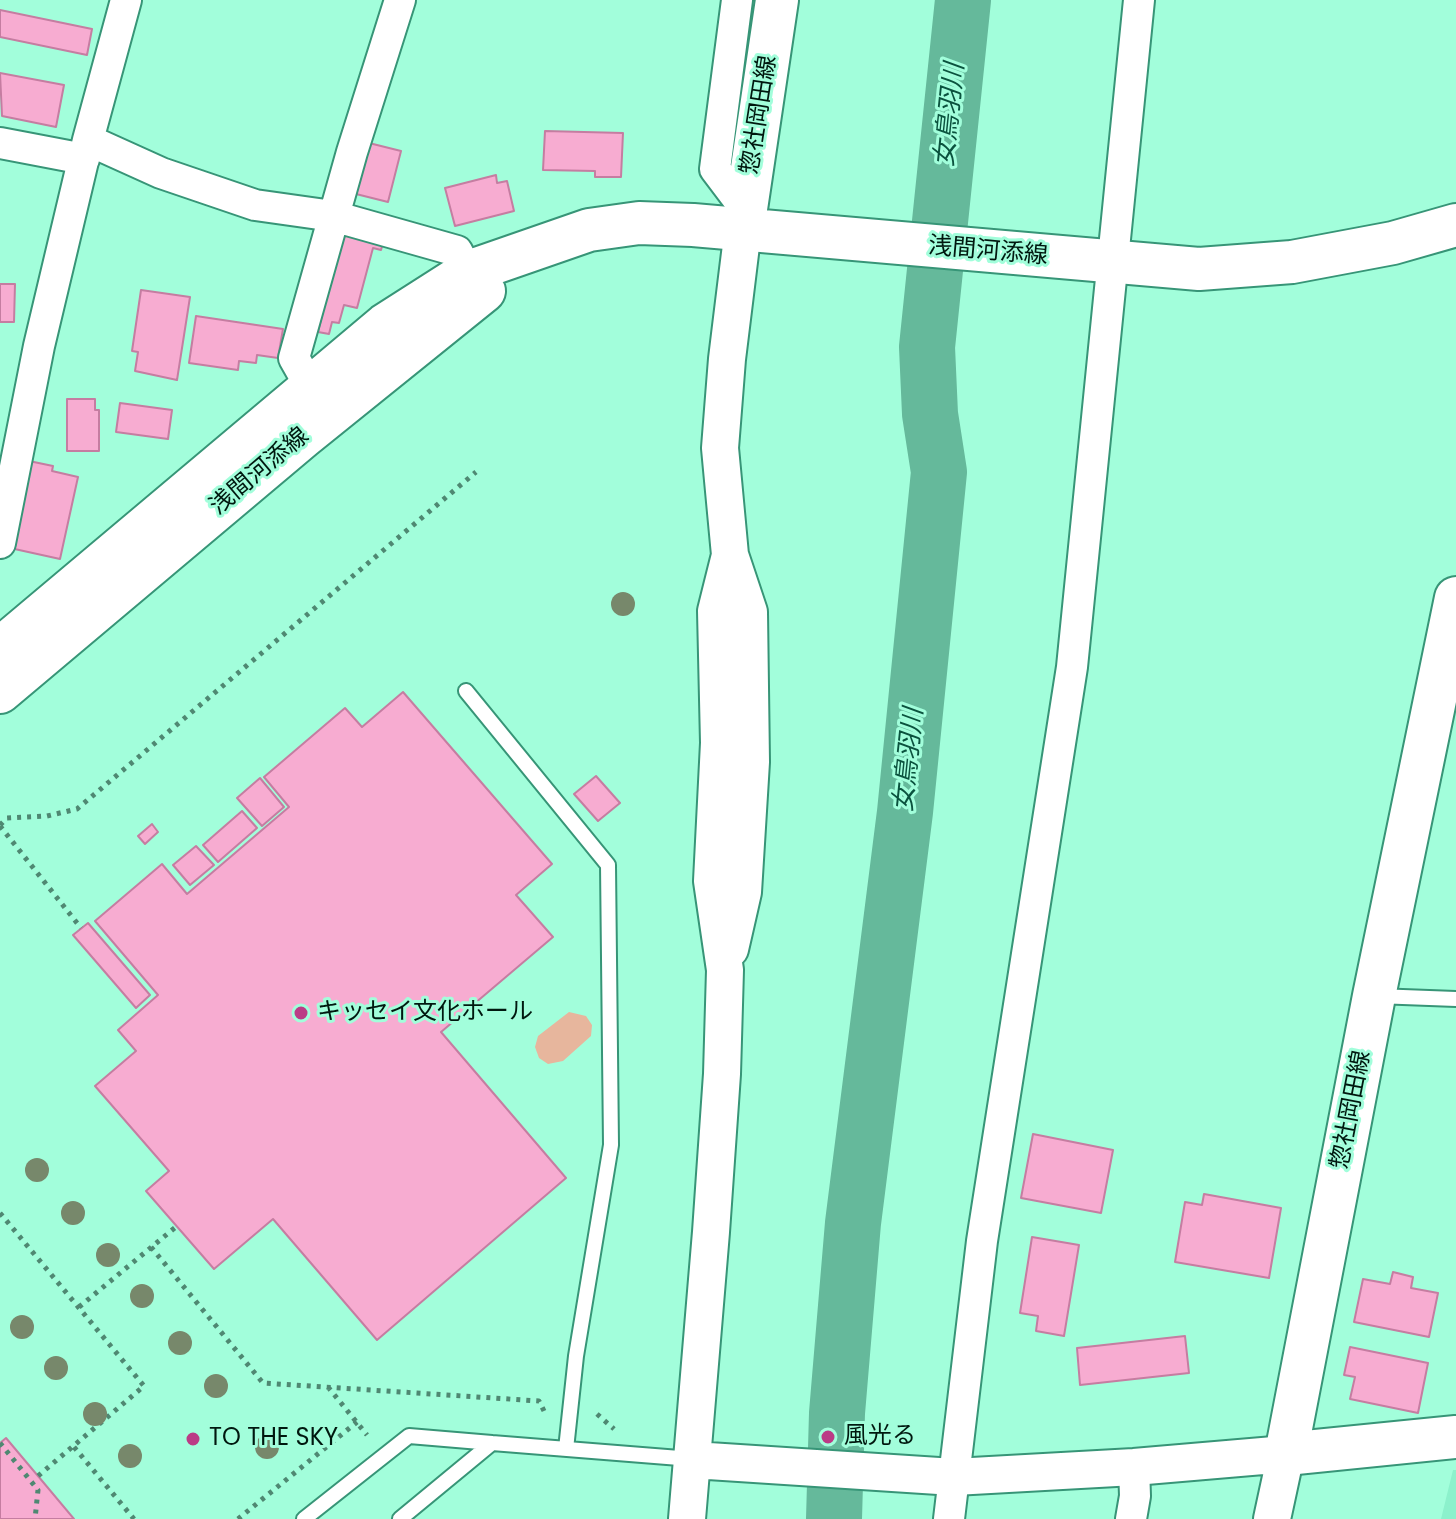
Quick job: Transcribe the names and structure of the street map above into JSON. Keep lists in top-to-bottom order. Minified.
{"streets":{"main road":["惣社岡田線","浅間河添線"]},"crossings":[["惣社岡田線","浅間河添線"]],"water":["女鳥羽川"],"places":["キッセイ文化ホール","風光る","TO THE SKY"]}
